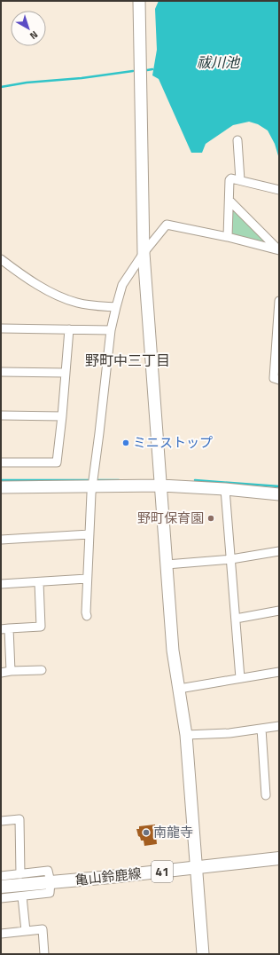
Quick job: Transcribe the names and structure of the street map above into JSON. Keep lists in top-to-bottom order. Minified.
{"streets":{"main road":["41","亀山鈴鹿線"]},"districts":["野町中三丁目"],"water":["祓川池"],"places":["ミニストップ","野町保育園","南龍寺"],"north":"bottom right"}
